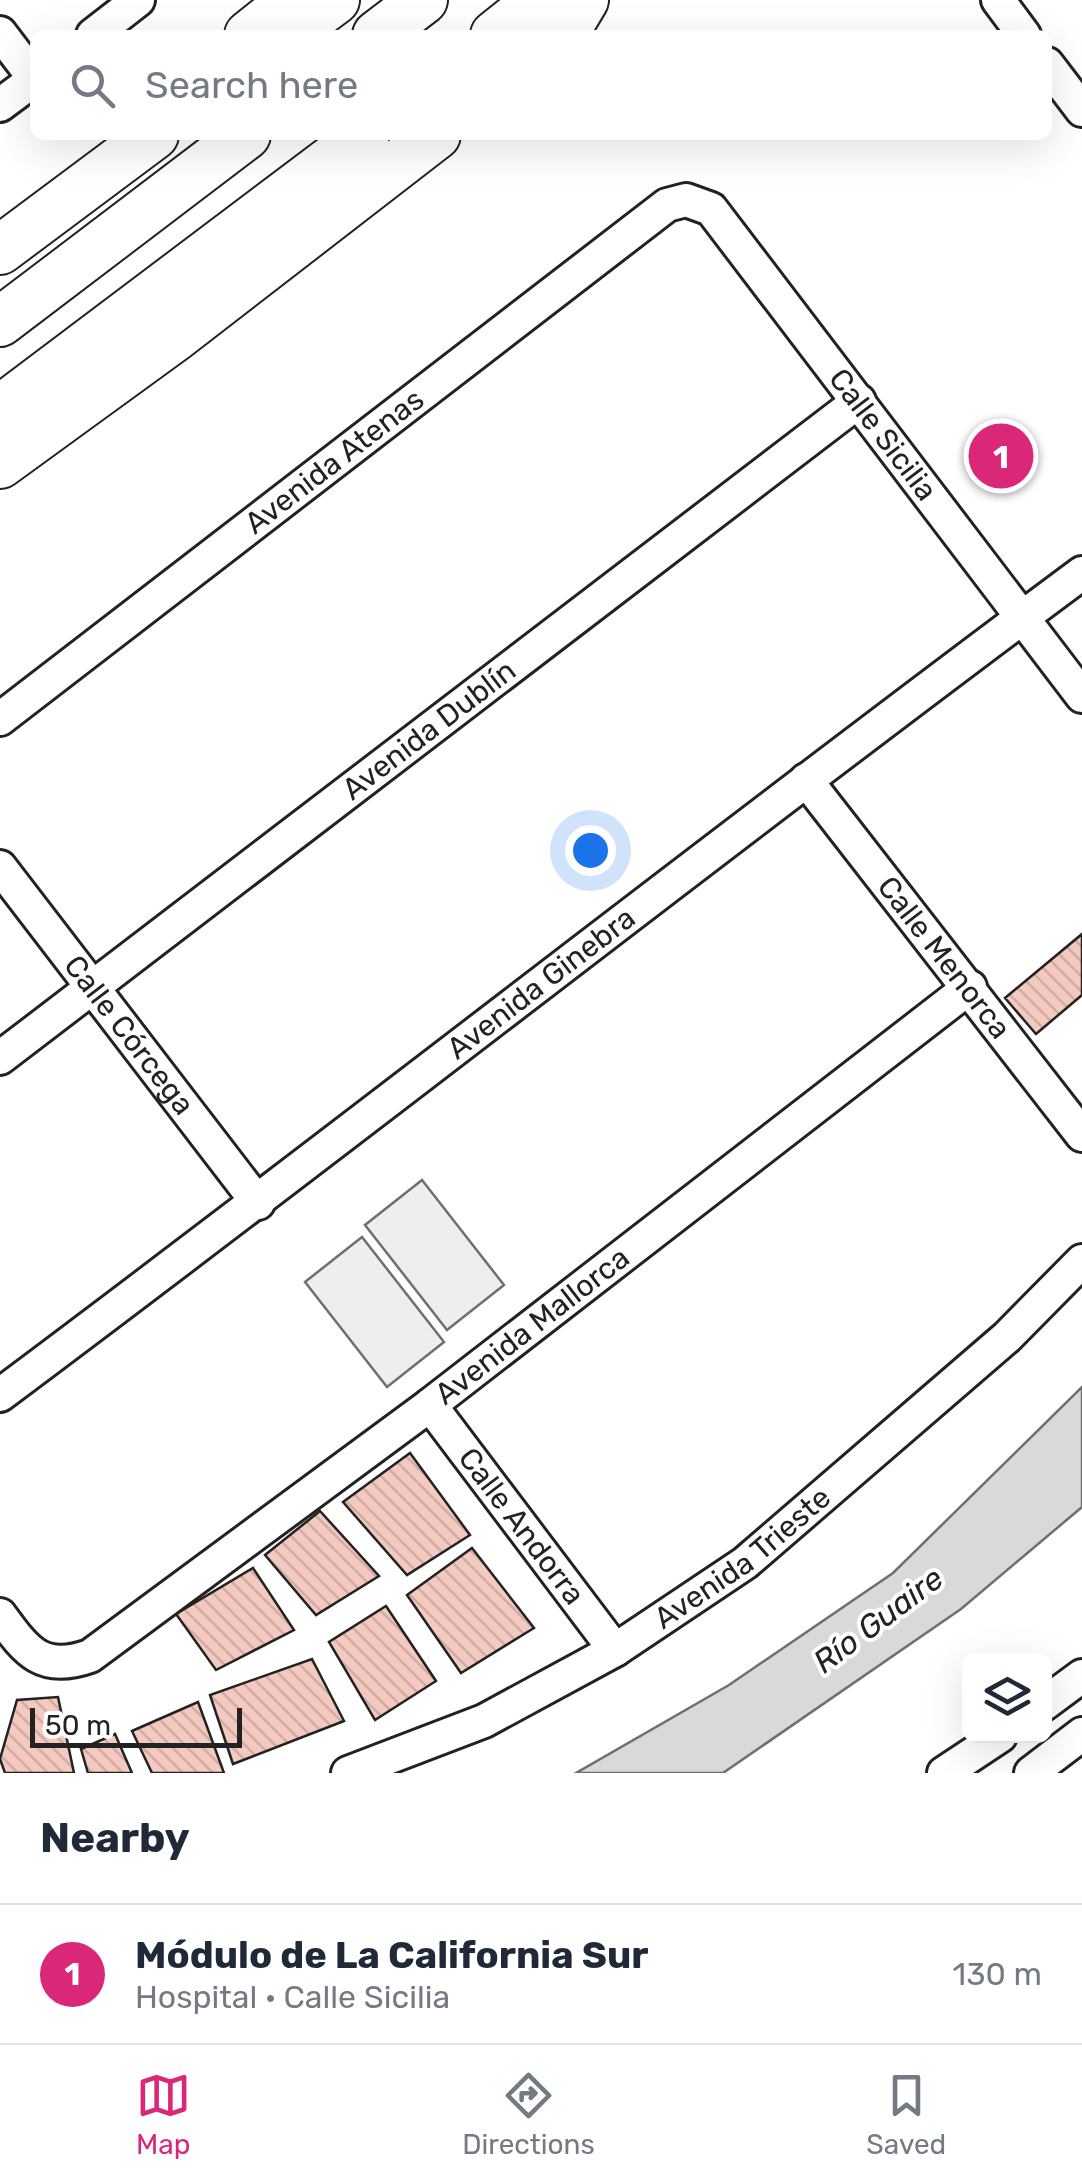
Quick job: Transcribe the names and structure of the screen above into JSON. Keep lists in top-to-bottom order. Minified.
{"streets":{"street":["Calle Sicilia","Avenida Atenas","Avenida Dublín","Calle Menorca","Avenida Ginebra","Calle Córcega","Avenida Mallorca","Calle Andorra","Avenida Trieste"]},"crossings":[["Calle Sicilia","Avenida Atenas"],["Calle Sicilia","Avenida Dublín"],["Calle Sicilia","Avenida Ginebra"],["Avenida Dublín","Calle Córcega"],["Calle Menorca","Avenida Ginebra"],["Calle Menorca","Avenida Mallorca"],["Avenida Ginebra","Calle Córcega"],["Avenida Mallorca","Calle Andorra"],["Calle Andorra","Avenida Trieste"]],"water":["Río Guaire"],"scale_bar":"50 m","page":{"search":"Search here","pins":"1","scale":"50 m","heading":"Nearby","list":[{"mark":"1","name":"Módulo de La California Sur","note":"Hospital · Calle Sicilia","value":"130 m"}],"nav":["Map","Directions","Saved"]}}
